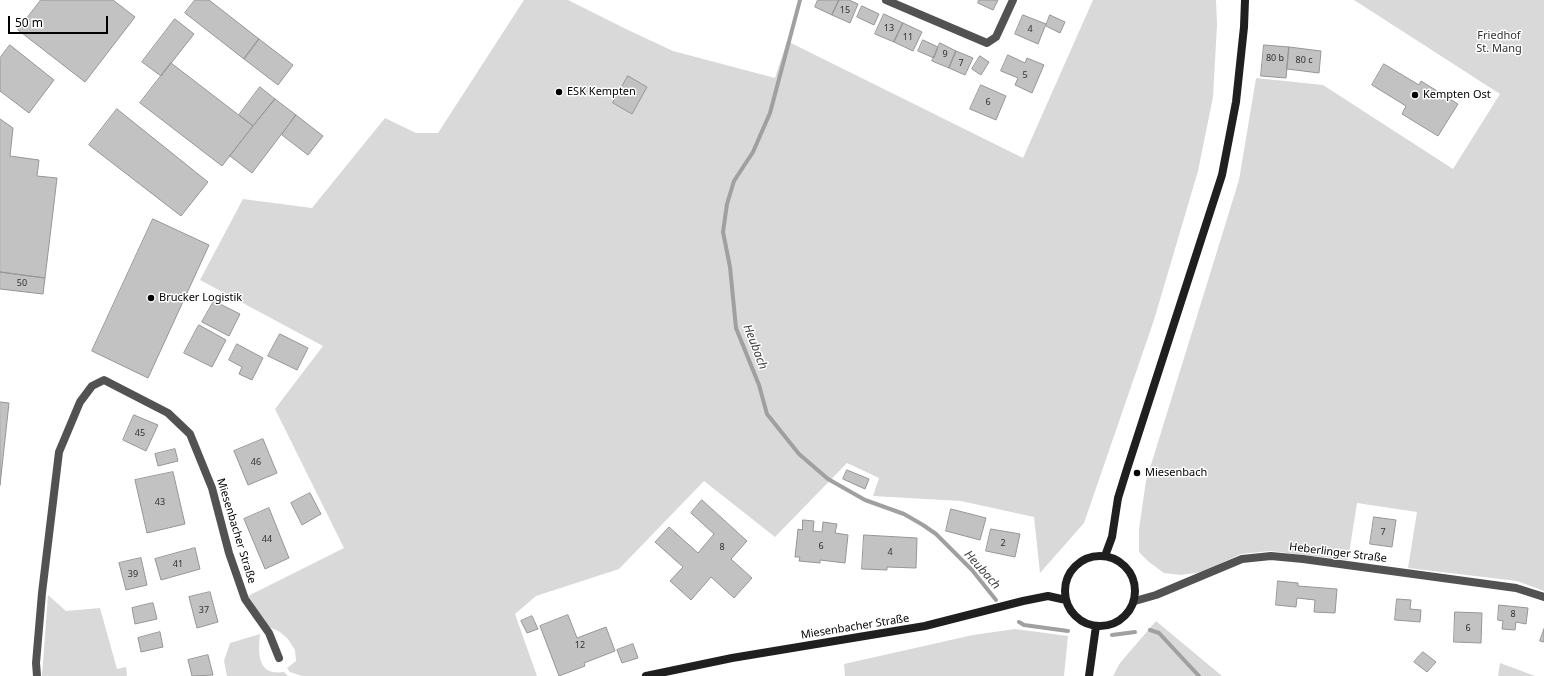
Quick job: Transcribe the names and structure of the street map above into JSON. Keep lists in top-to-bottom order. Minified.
{"streets":{"main road":["Miesenbacher Straße"],"street":["Heberlinger Straße"]},"crossings":[["Miesenbacher Straße","Heberlinger Straße"]],"water":["Heubach"],"parks":["Friedhof St. Mang"],"places":["ESK Kempten","Kempten Ost","Brucker Logistik","Miesenbach"],"house_numbers":["15","13","4","11","9","80 b","80 c","7","5","6","50","45","46","43","7","44","2","6","8","4","41","39","37","8","6","12"],"scale_bar":"50 m"}
